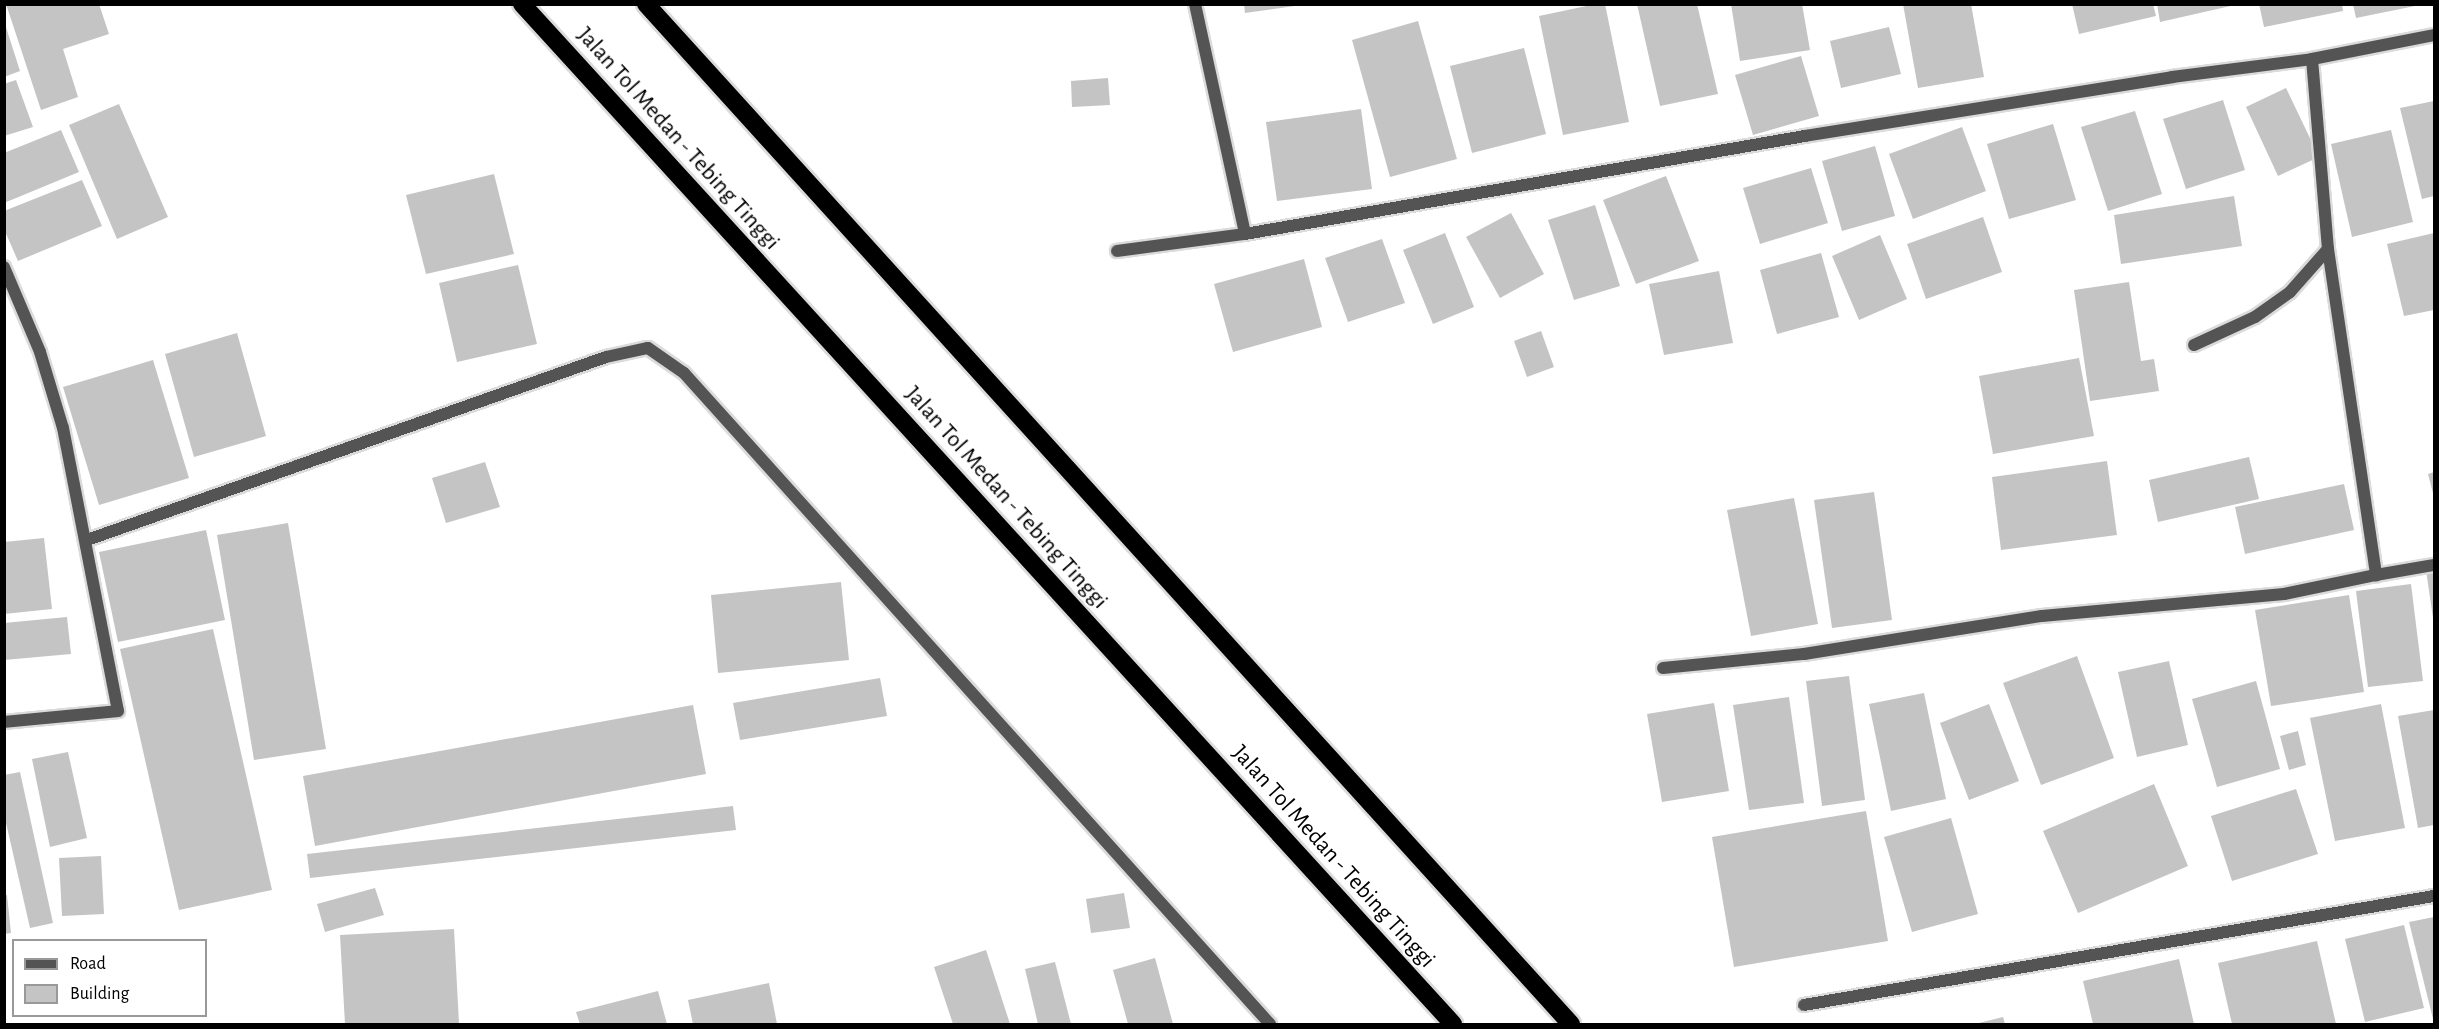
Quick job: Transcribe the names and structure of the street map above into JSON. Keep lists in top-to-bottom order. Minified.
{"streets":{"highway":["Jalan Tol Medan - Tebing Tinggi"]},"legend":["Road","Building"]}
